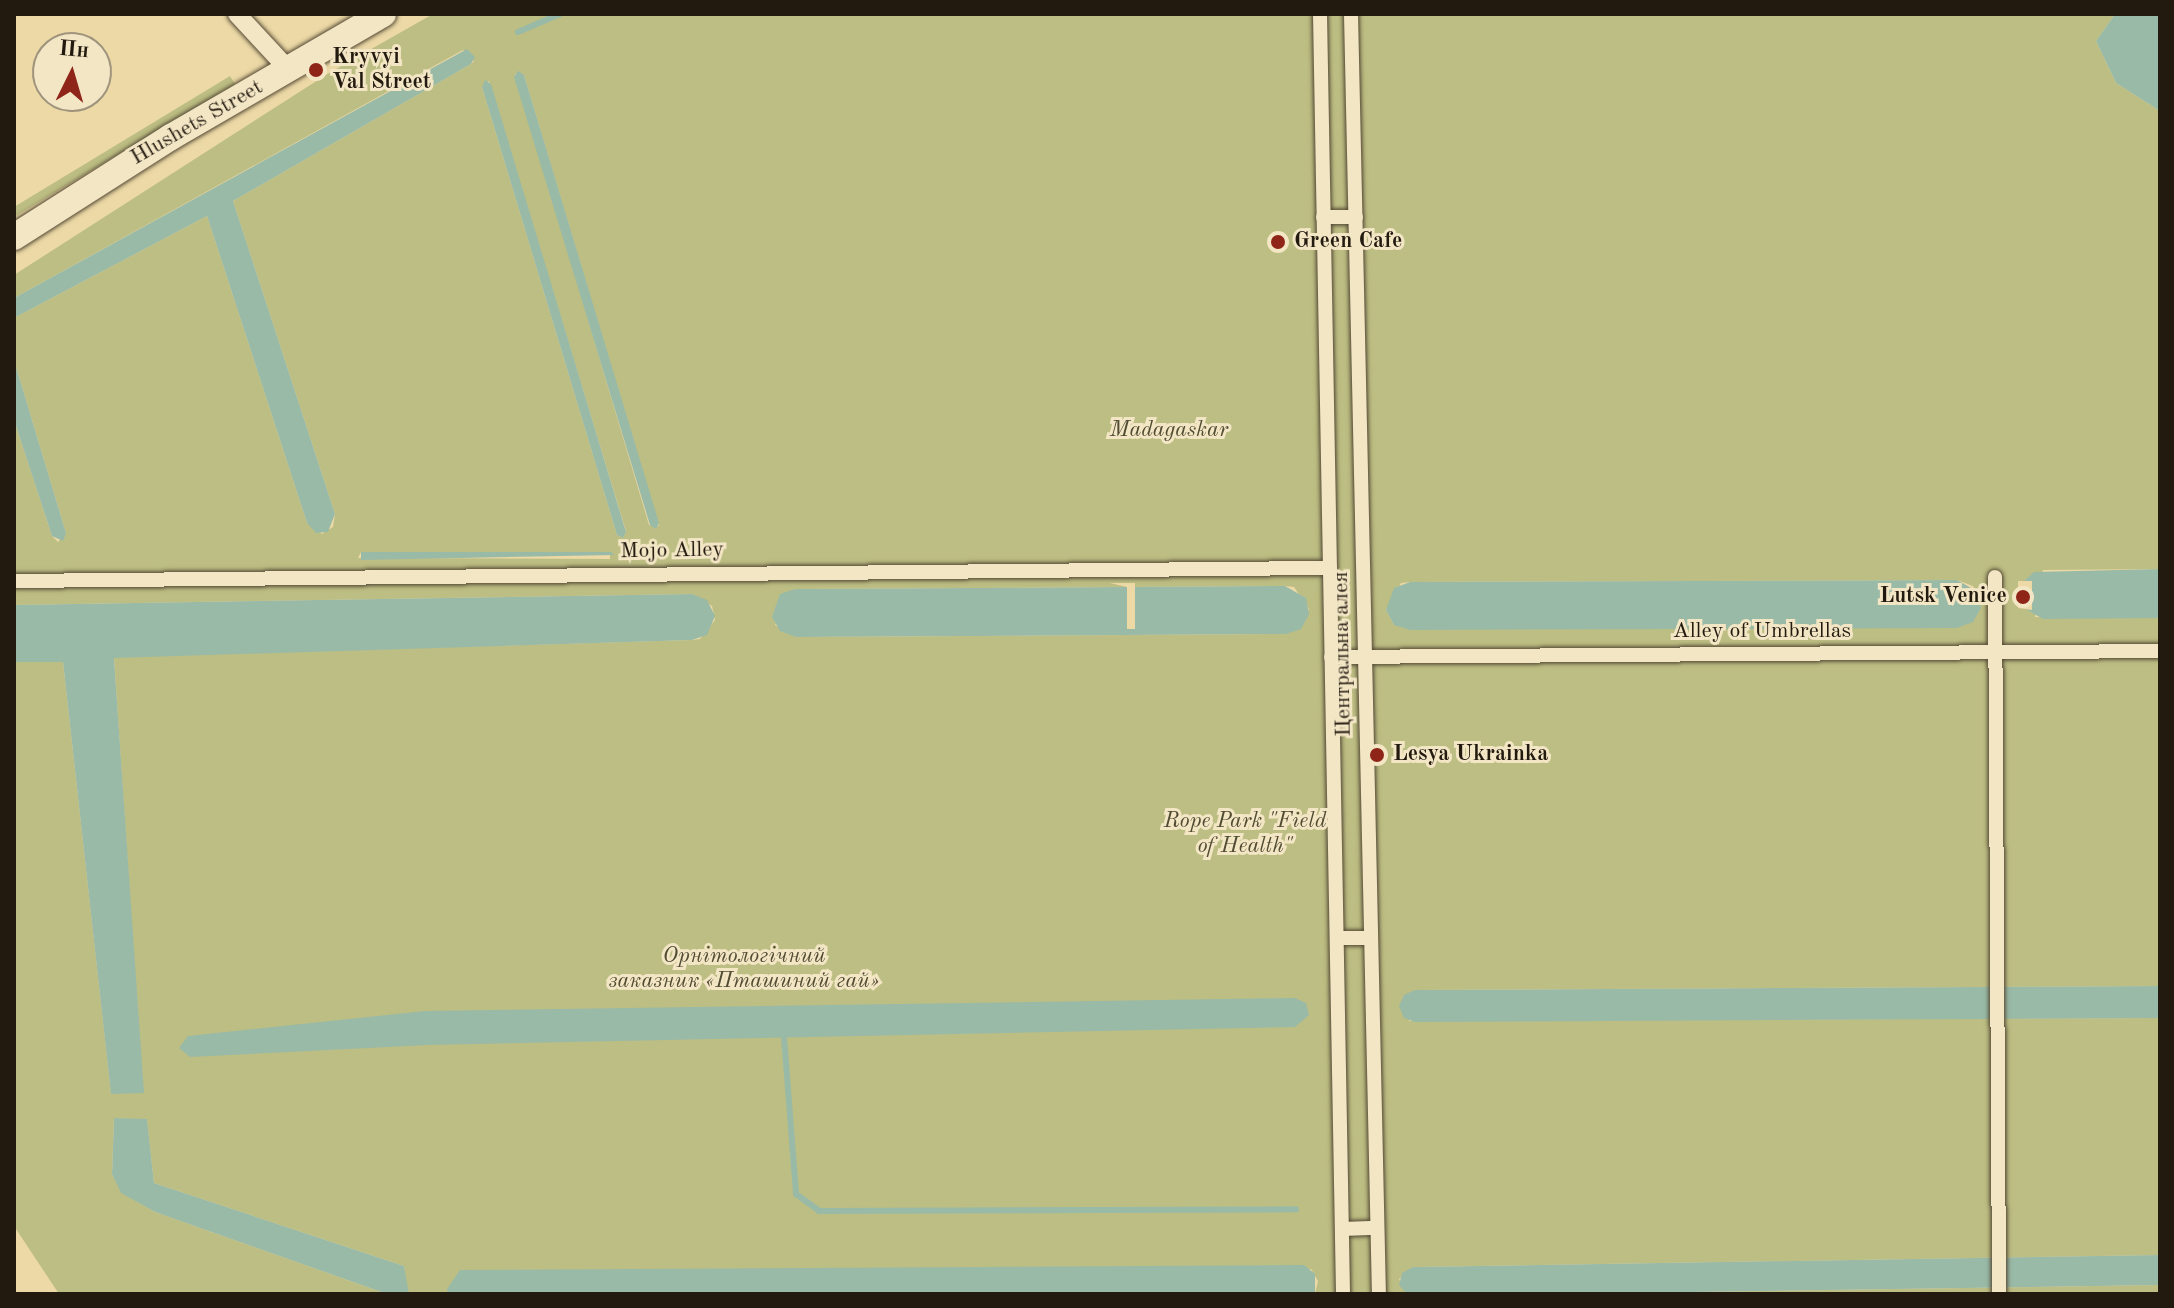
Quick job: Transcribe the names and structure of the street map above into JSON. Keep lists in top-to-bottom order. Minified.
{"streets":{"main road":["Hlushets Street"],"street":["Mojo Alley","Alley of Umbrellas","Центральна алея"]},"crossings":[["Mojo Alley","Центральна алея"],["Alley of Umbrellas","Центральна алея"]],"parks":["Madagaskar","Rope Park \"Field of Health\"","Орнітологічний заказник «Пташиний гай»"],"places":["Kryvyi Val Street","Green Cafe","Lutsk Venice","Lesya Ukrainka"],"north":"top"}
